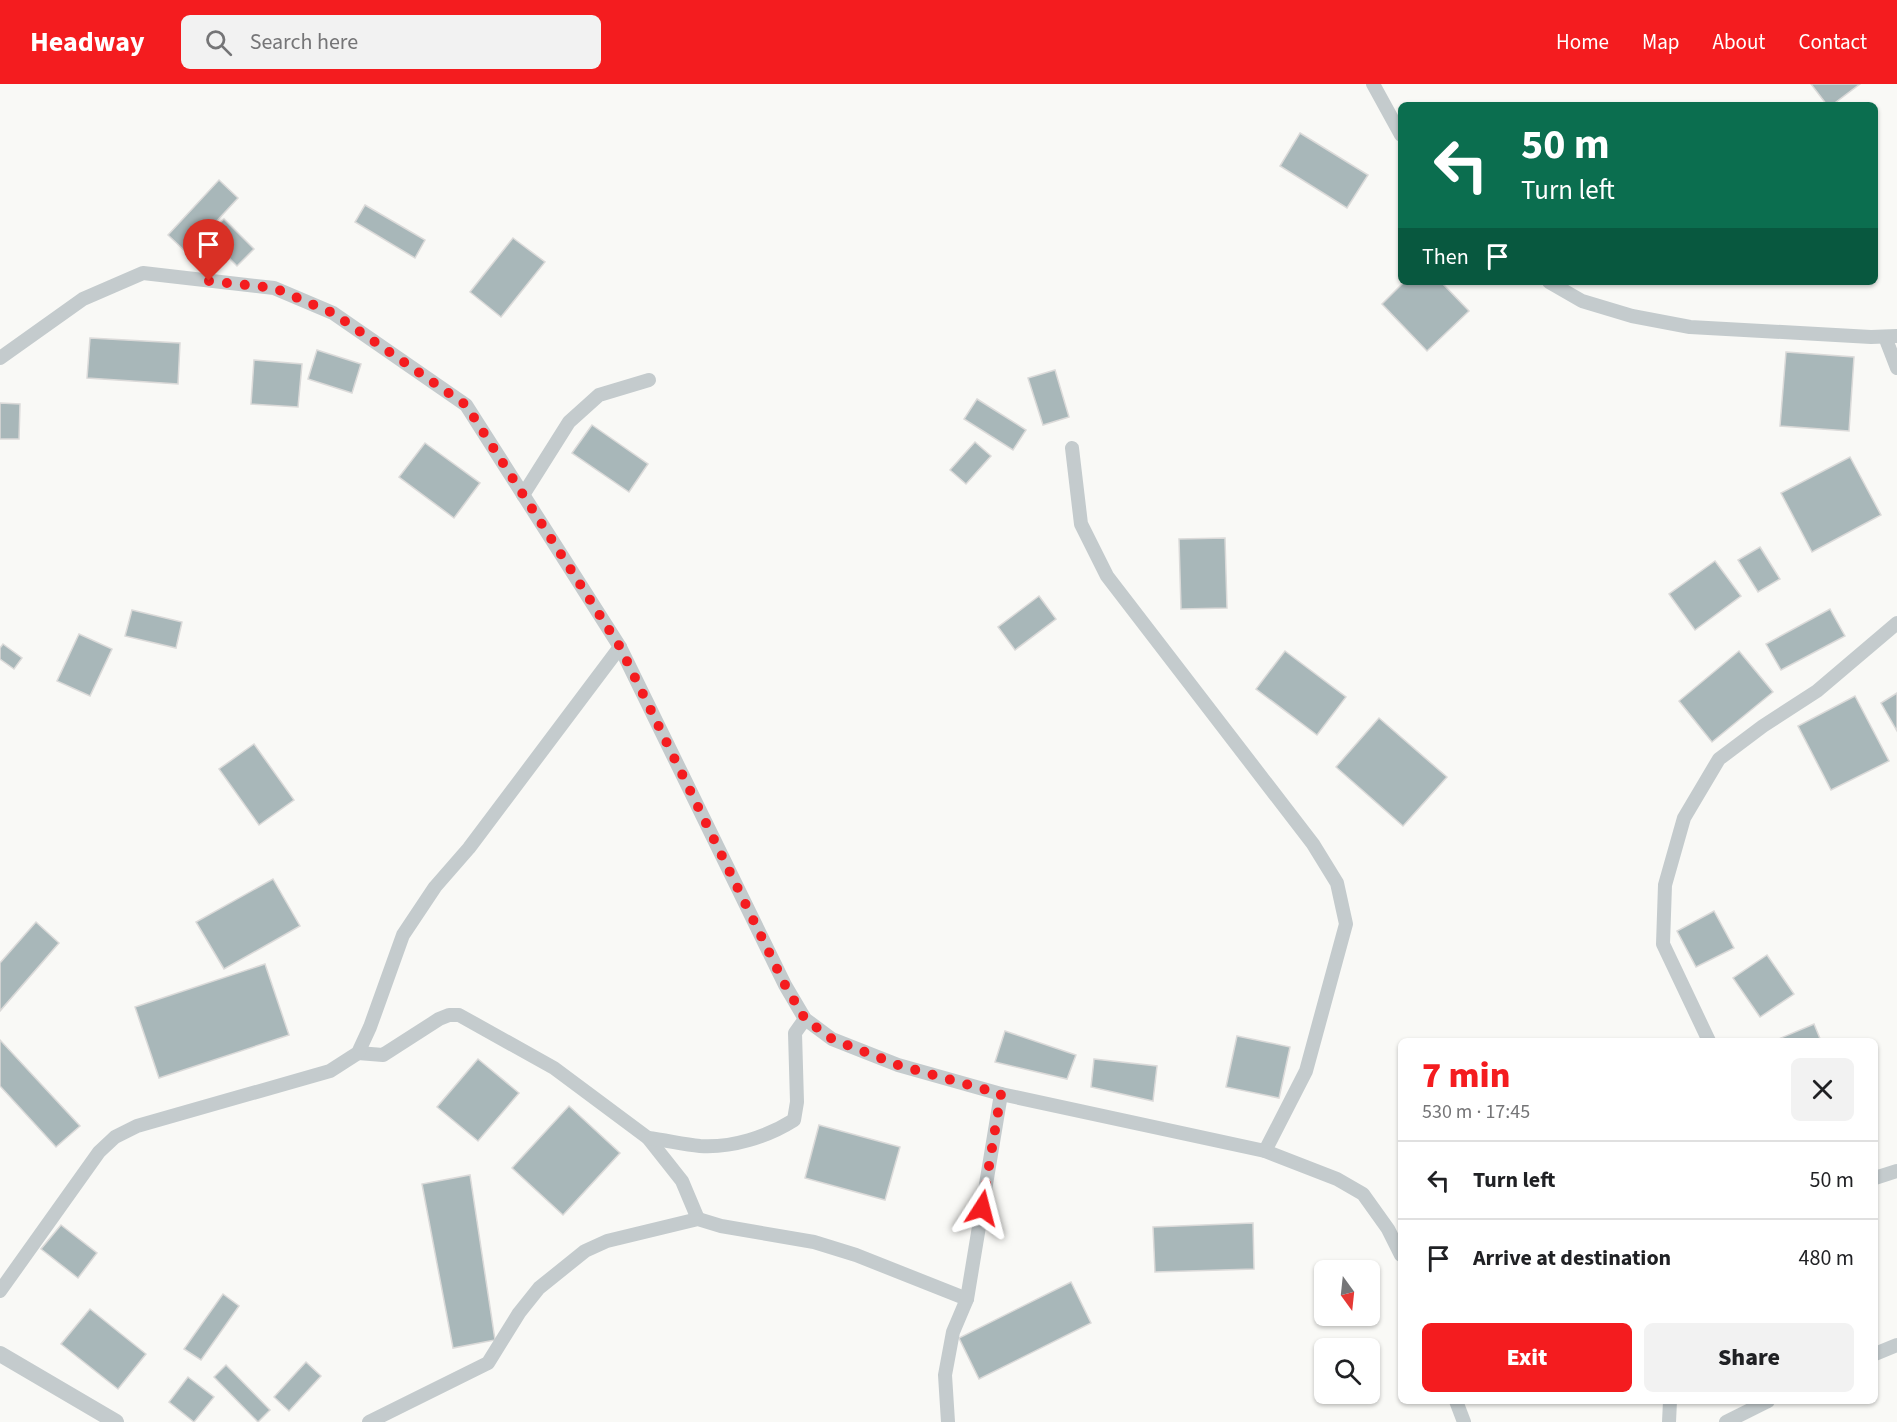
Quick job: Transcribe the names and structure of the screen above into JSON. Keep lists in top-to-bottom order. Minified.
{"north":"bottom","page":{"header":"Headway","search":"Search here","nav":["Home","Map","About","Contact"],"turn":["50 m","Turn left"],"then":"Then","heading":["7 min","530 m · 17:45"],"list":[{"name":"Turn left","value":"50 m"},{"name":"Arrive at destination","value":"480 m"}],"buttons":["Exit","Share"]}}
